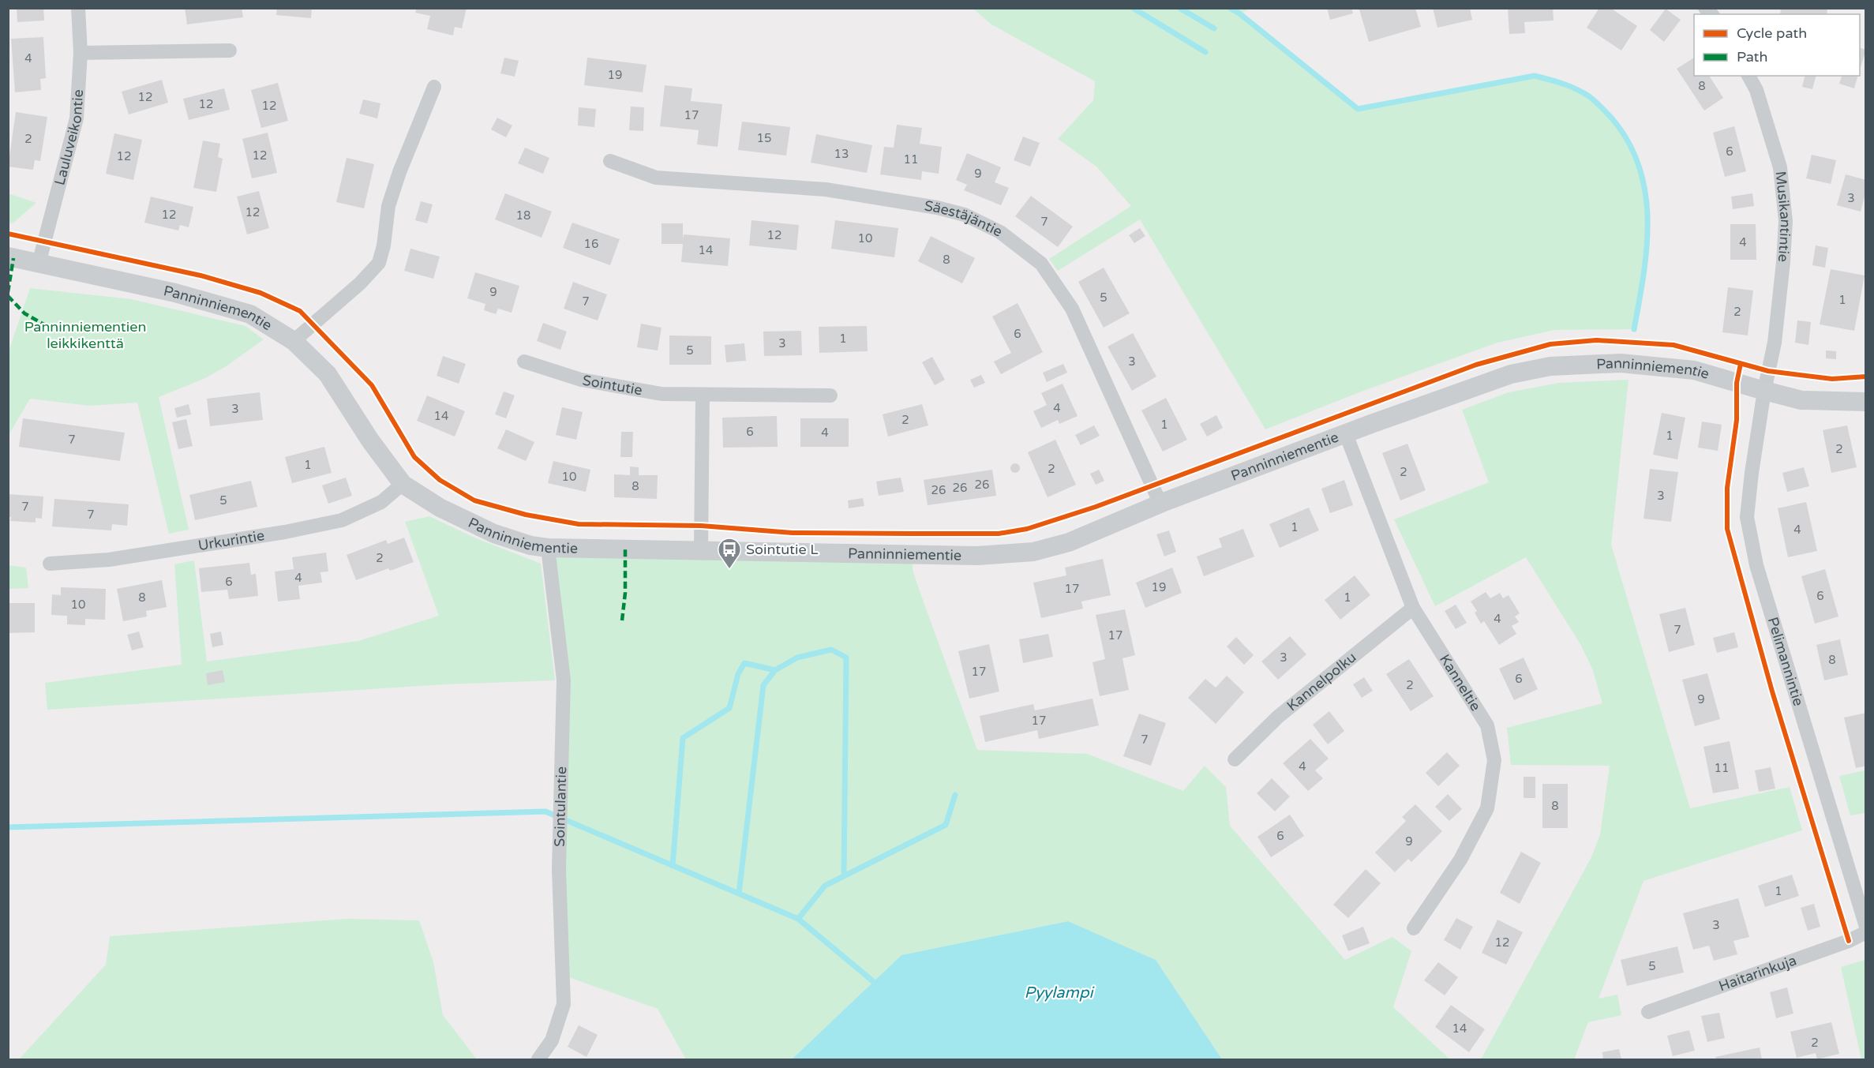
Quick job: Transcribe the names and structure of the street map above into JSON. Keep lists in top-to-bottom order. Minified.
{"streets":{"street":["Lauluveikontie","Musikantintie","Säestäjäntie","Panninniementie","Sointutie","Urkurintie","Pelimannintie","Kannelpolku","Kanneltie","Sointulantie","Haitarinkuja"]},"crossings":[["Lauluveikontie","Panninniementie"],["Musikantintie","Panninniementie"],["Musikantintie","Pelimannintie"],["Säestäjäntie","Panninniementie"],["Panninniementie","Urkurintie"],["Panninniementie","Pelimannintie"],["Panninniementie","Kanneltie"],["Panninniementie","Sointulantie"],["Kannelpolku","Kanneltie"]],"water":["Pyylampi"],"parks":["Panninniementien leikkikenttä"],"places":{"bus stop":["Sointutie L"]},"house_numbers":["4","19","8","12","12","12","17","15","2","6","13","12","12","11","9","3","12","12","18","7","12","10","4","16","14","8","9","5","1","7","2","6","1","3","5","3","4","3","14","2","1","6","4","1","7","2","1","2","2","10","26","8","26","26","3","5","7","7","1","4","2","4","6","19","17","6","8","1","10","4","7","17","3","8","17","6","2","9","17","7","4","11","8","6","9","1","3","12","5","14","2"],"legend":["Cycle path","Path"]}
